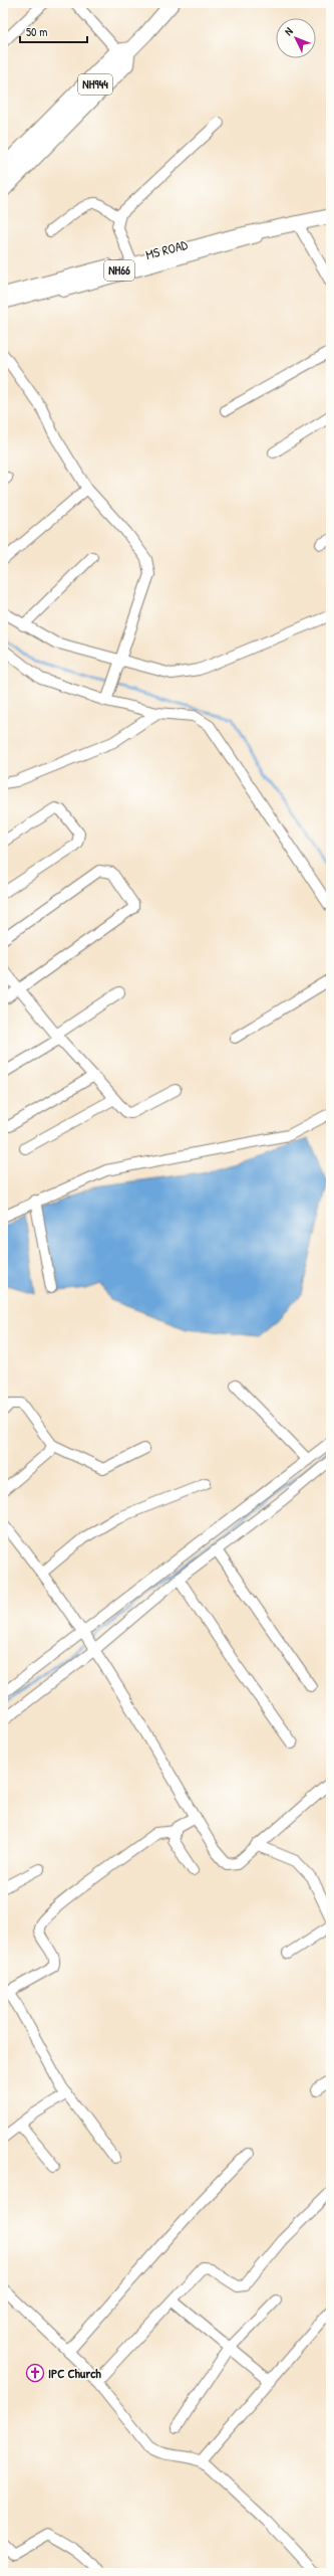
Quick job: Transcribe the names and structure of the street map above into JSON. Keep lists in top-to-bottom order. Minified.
{"streets":{"highway":["NH944","NH66"],"street":["MS ROAD"]},"crossings":[["MS ROAD","NH66"]],"places":{"church":["IPC Church"]},"scale_bar":"50 m","north":"top left"}
